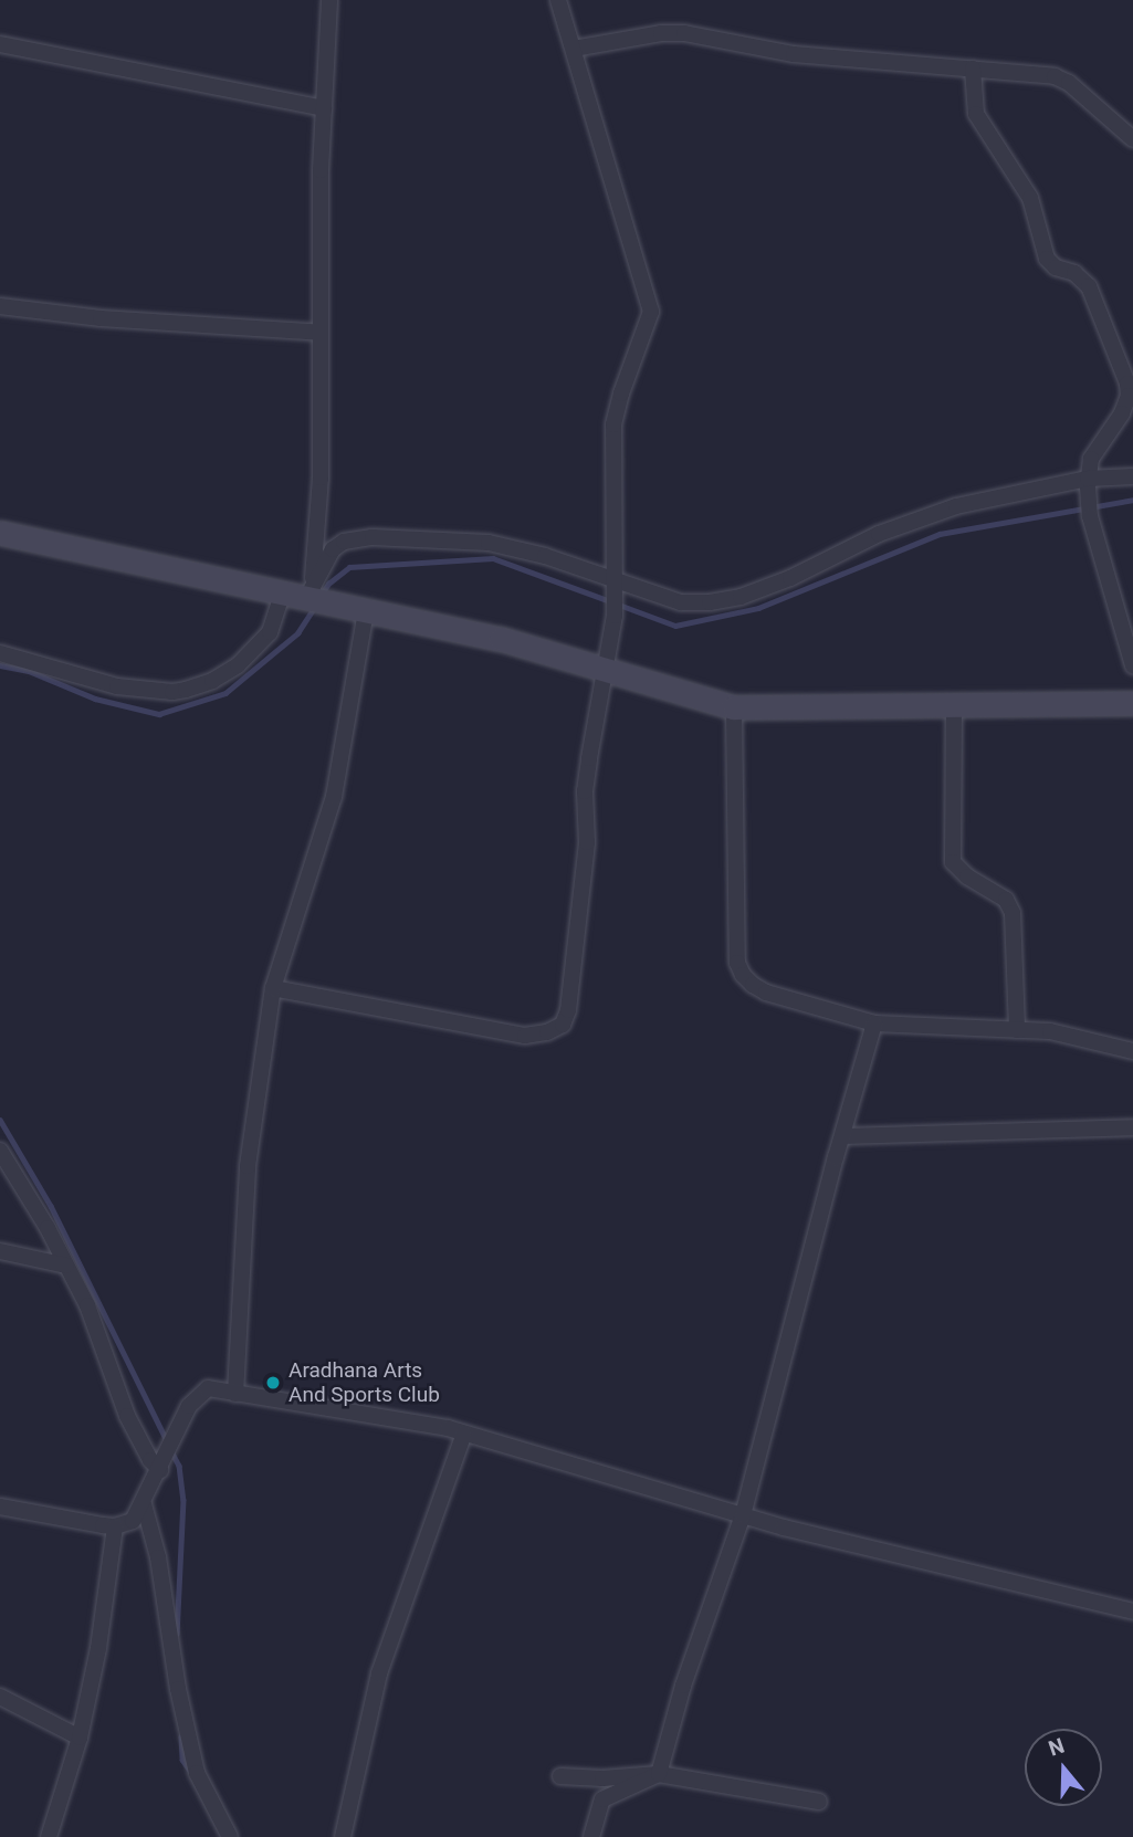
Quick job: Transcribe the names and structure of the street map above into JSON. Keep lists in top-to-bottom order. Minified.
{"places":["Aradhana Arts And Sports Club"],"north":"top"}
